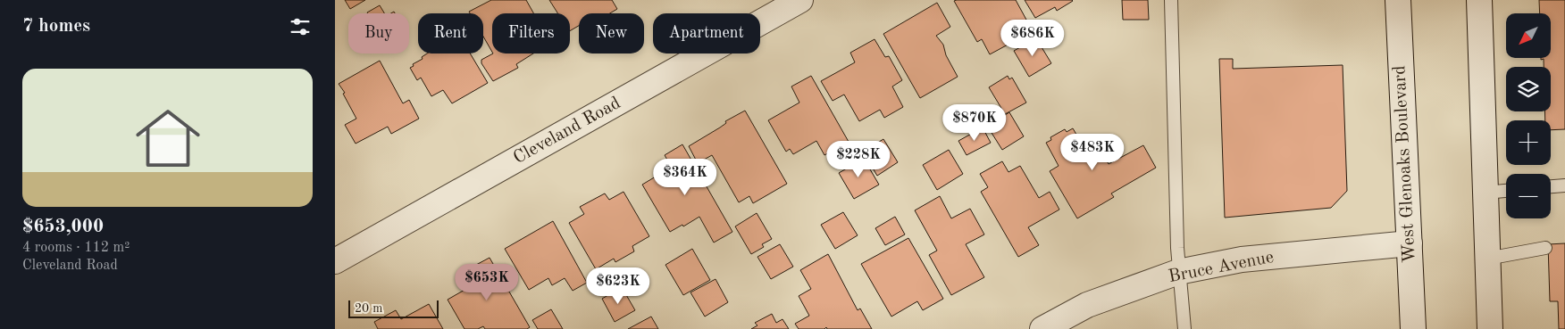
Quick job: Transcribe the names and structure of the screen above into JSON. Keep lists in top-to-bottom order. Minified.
{"streets":{"street":["Cleveland Road","West Glenoaks Boulevard","Bruce Avenue"]},"crossings":[["West Glenoaks Boulevard","Bruce Avenue"]],"scale_bar":"20 m","north":"bottom left","page":{"heading":"7 homes","map_buttons":["+","−"],"chip":["Buy","Rent","Filters","New","Apartment"],"price":["$686K","$870K","$483K","$228K","$364K","$653K","$623K"],"list":[{"name":"$653,000","note":"4 rooms · 112 m² · Cleveland Road"}],"scale":"20 m"}}
